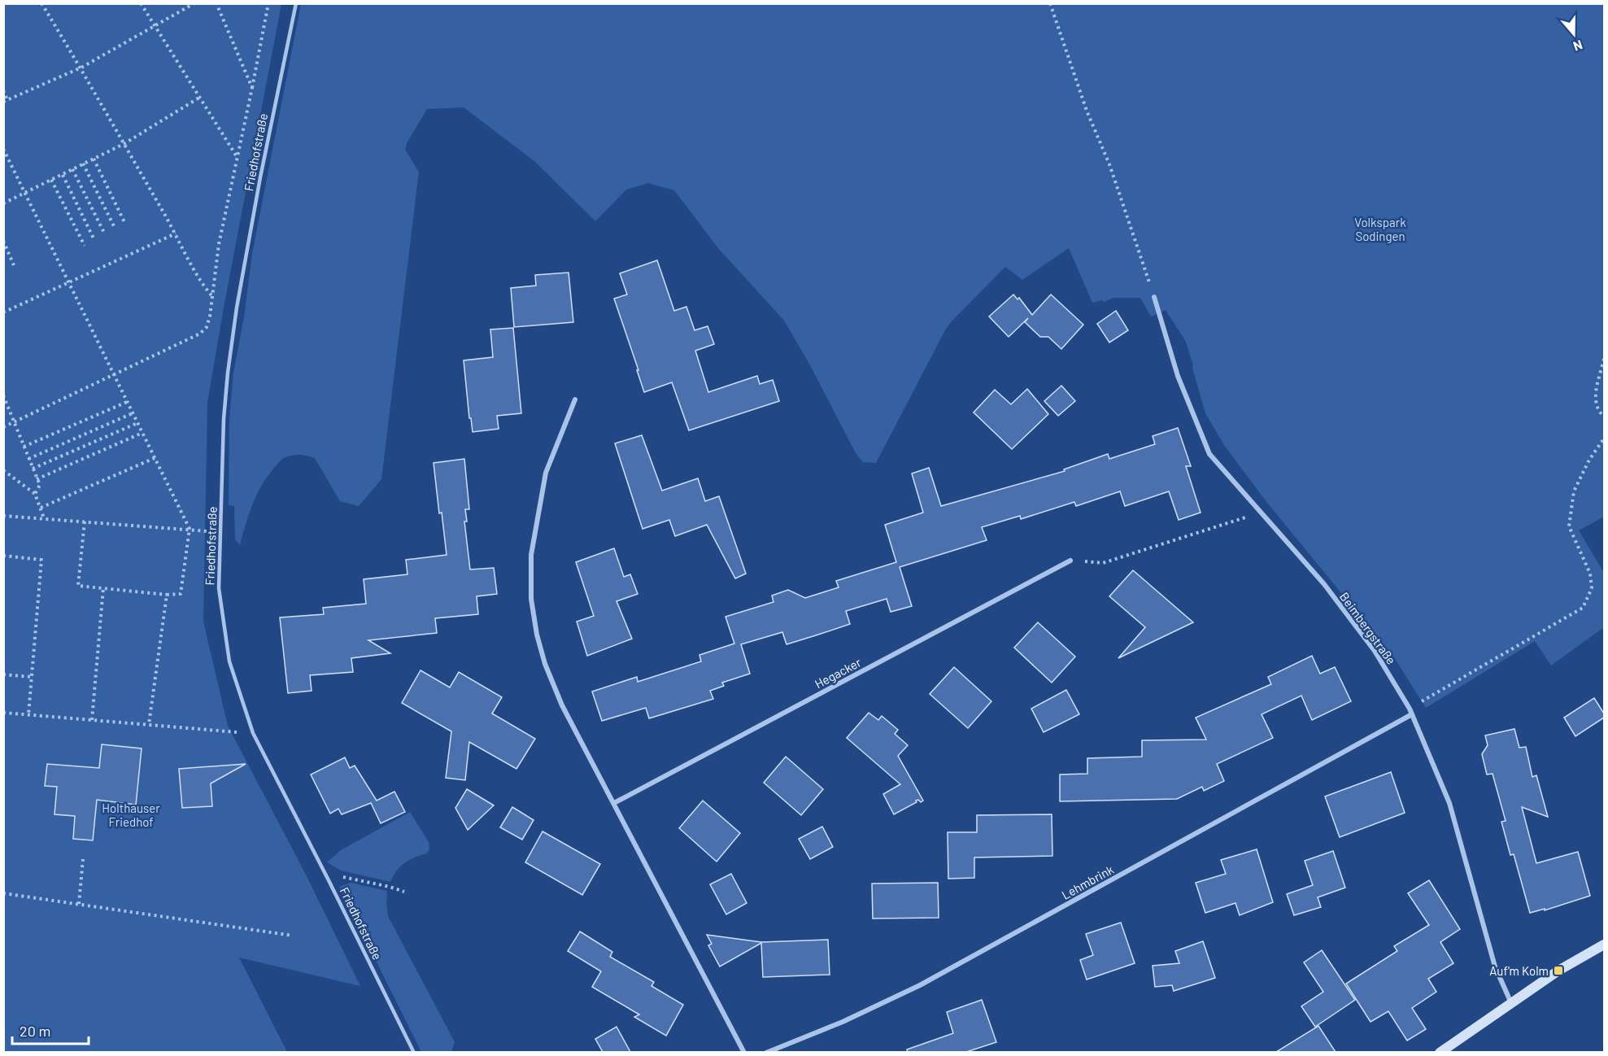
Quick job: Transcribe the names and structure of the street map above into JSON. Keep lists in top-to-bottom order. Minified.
{"streets":{"street":["Beimbergstraße","Hegacker","Lehmbrink"],"lane":["Friedhofstraße"]},"crossings":[["Beimbergstraße","Lehmbrink"]],"parks":["Volkspark Sodingen","Holthauser Friedhof"],"places":{"transit":["Auf'm Kolm"]},"scale_bar":"20 m","north":"bottom"}
